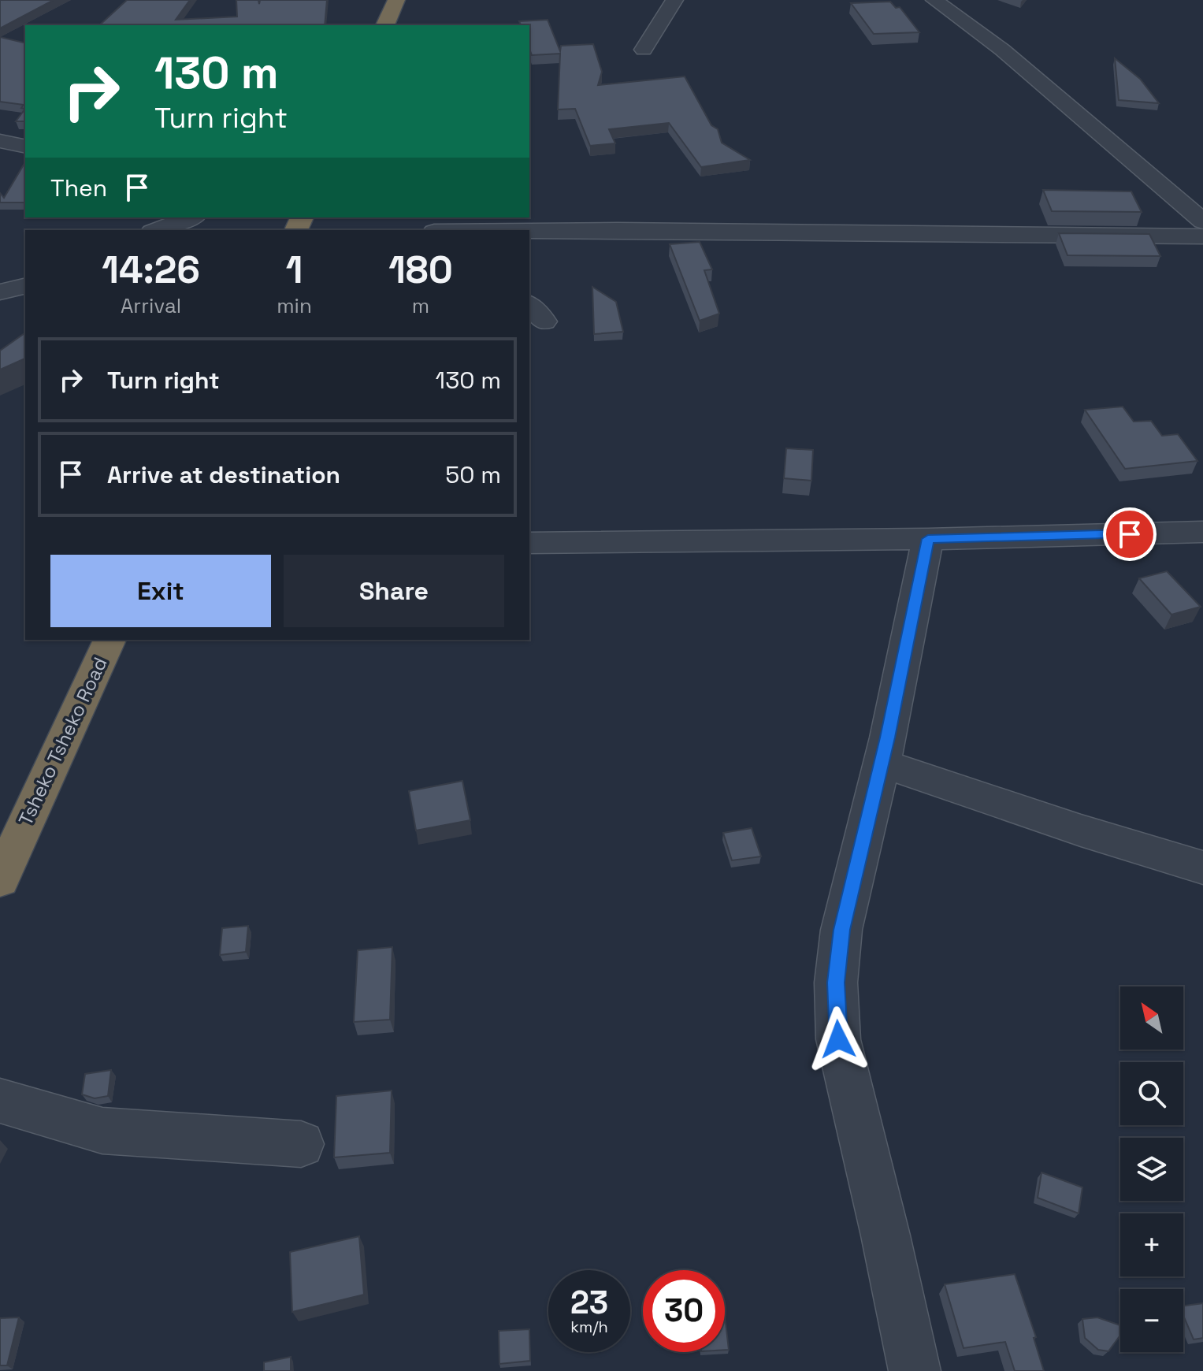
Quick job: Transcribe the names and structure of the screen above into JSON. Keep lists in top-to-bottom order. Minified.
{"streets":{"highway":["Tsheko Tsheko Road"]},"north":"top left","page":{"turn":["130 m","Turn right"],"then":"Then","eta":["14:26","Arrival","1","min","180","m"],"list":[{"name":"Turn right","value":"130 m"},{"name":"Arrive at destination","value":"50 m"}],"buttons":["Exit","Share"],"map_buttons":["+","−"],"speed":"23 km/h","limit":"30"}}
